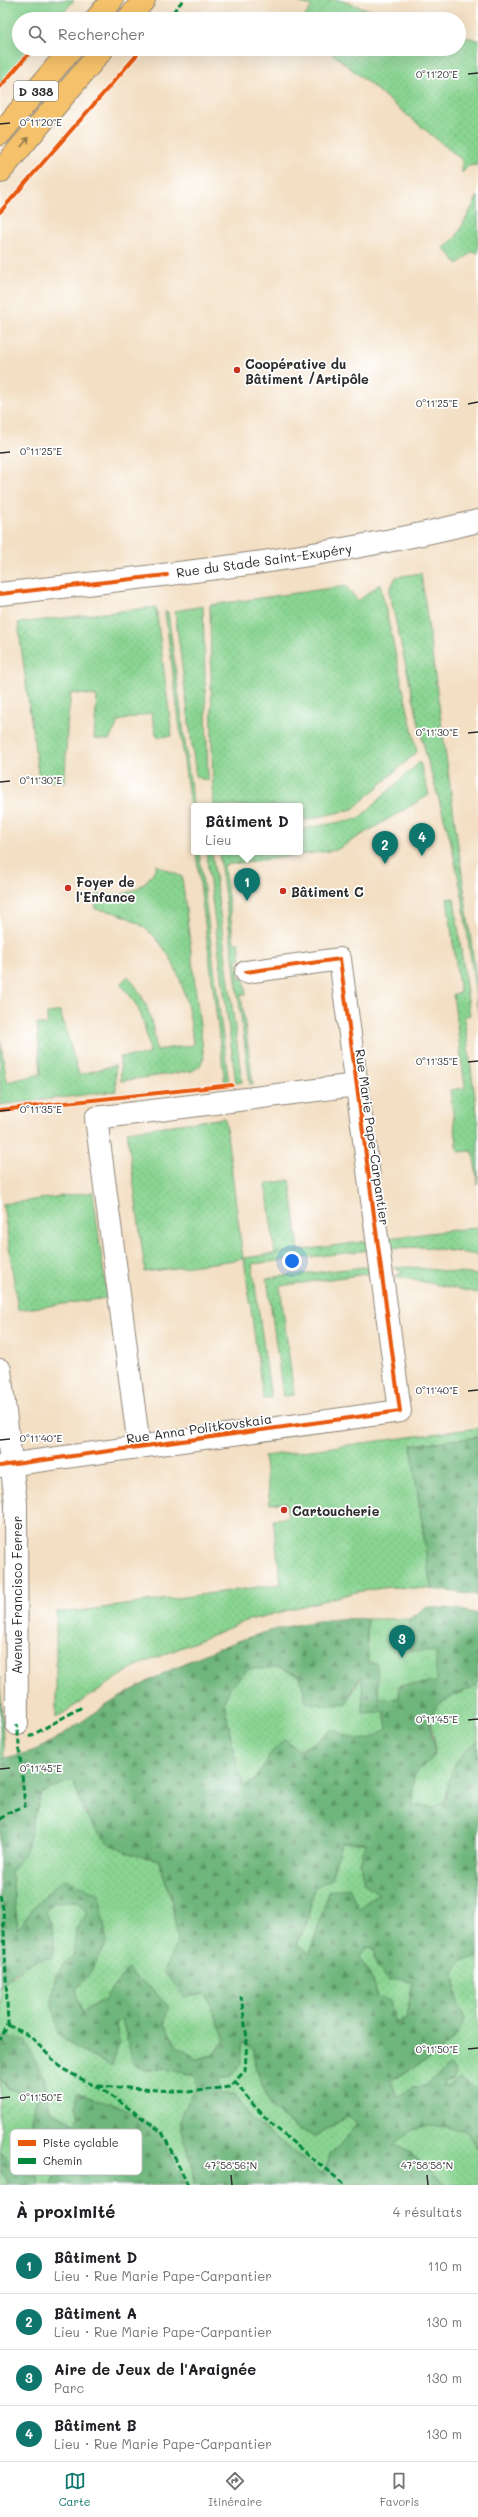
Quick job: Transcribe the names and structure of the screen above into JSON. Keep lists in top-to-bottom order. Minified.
{"streets":{"main road":["D 338"],"street":["Rue du Stade Saint-Exupéry","Rue Marie Pape-Carpantier","Rue Anna Politkovskaia","Avenue Francisco Ferrer"]},"crossings":[["Rue Marie Pape-Carpantier","Rue Anna Politkovskaia"],["Rue Anna Politkovskaia","Avenue Francisco Ferrer"]],"places":["Coopérative du Bâtiment /Artipôle","Foyer de l'Enfance","Bâtiment C","Cartoucherie"],"legend":["Piste cyclable","Chemin"],"page":{"search":"Rechercher","popup":["Bâtiment D","Lieu"],"pins":["4","2","1","3"],"heading":["À proximité","4 résultats"],"list":[{"mark":"1","name":"Bâtiment D","note":"Lieu · Rue Marie Pape-Carpantier","value":"110 m"},{"mark":"2","name":"Bâtiment A","note":"Lieu · Rue Marie Pape-Carpantier","value":"130 m"},{"mark":"3","name":"Aire de Jeux de l'Araignée","note":"Parc","value":"130 m"},{"mark":"4","name":"Bâtiment B","note":"Lieu · Rue Marie Pape-Carpantier","value":"130 m"}],"nav":["Carte","Itinéraire","Favoris"]},"coordinates":["0°11'20\"E","0°11'25\"E","0°11'30\"E","0°11'35\"E","0°11'40\"E","0°11'45\"E","0°11'50\"E","47°58'56\"N","47°58'58\"N"]}
